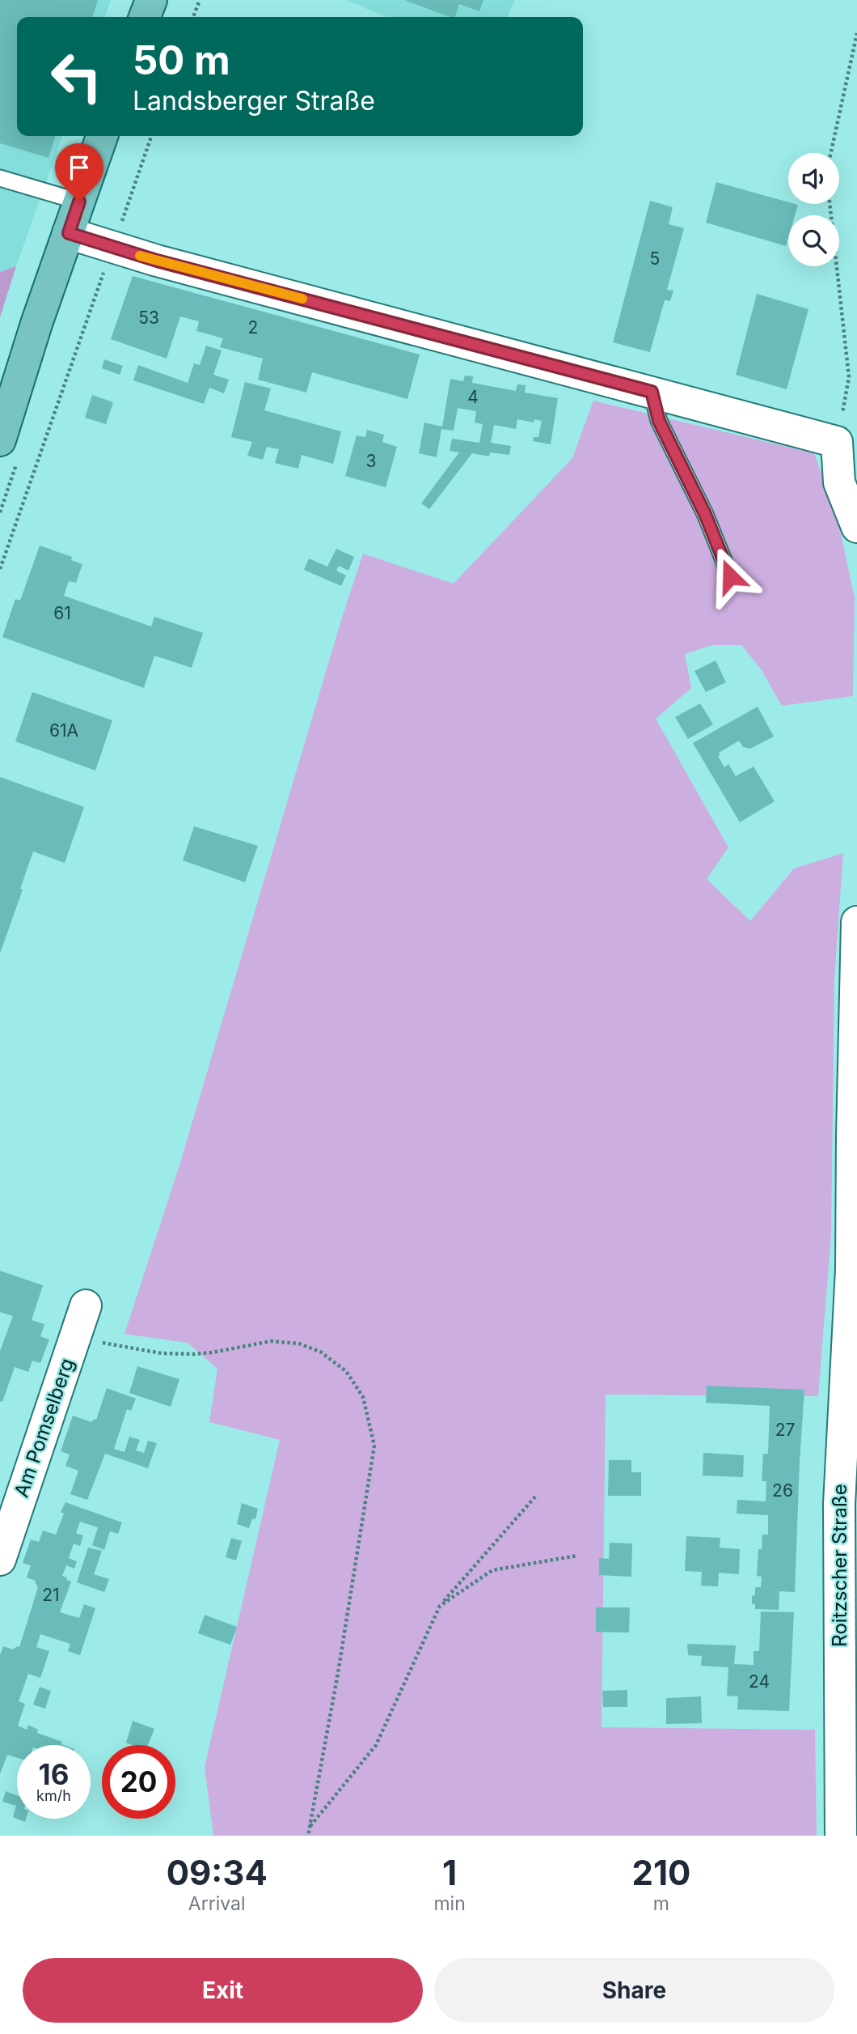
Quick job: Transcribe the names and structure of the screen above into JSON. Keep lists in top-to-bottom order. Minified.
{"streets":{"street":["Am Pomselberg","Roitzscher Straße"]},"house_numbers":["5","53","2","4","3","61","61A","27","26","21","24"],"page":{"turn":["50 m","Landsberger Straße"],"speed":"16 km/h","limit":"20","eta":["09:34","Arrival","1","min","210","m"],"buttons":["Exit","Share"]}}
